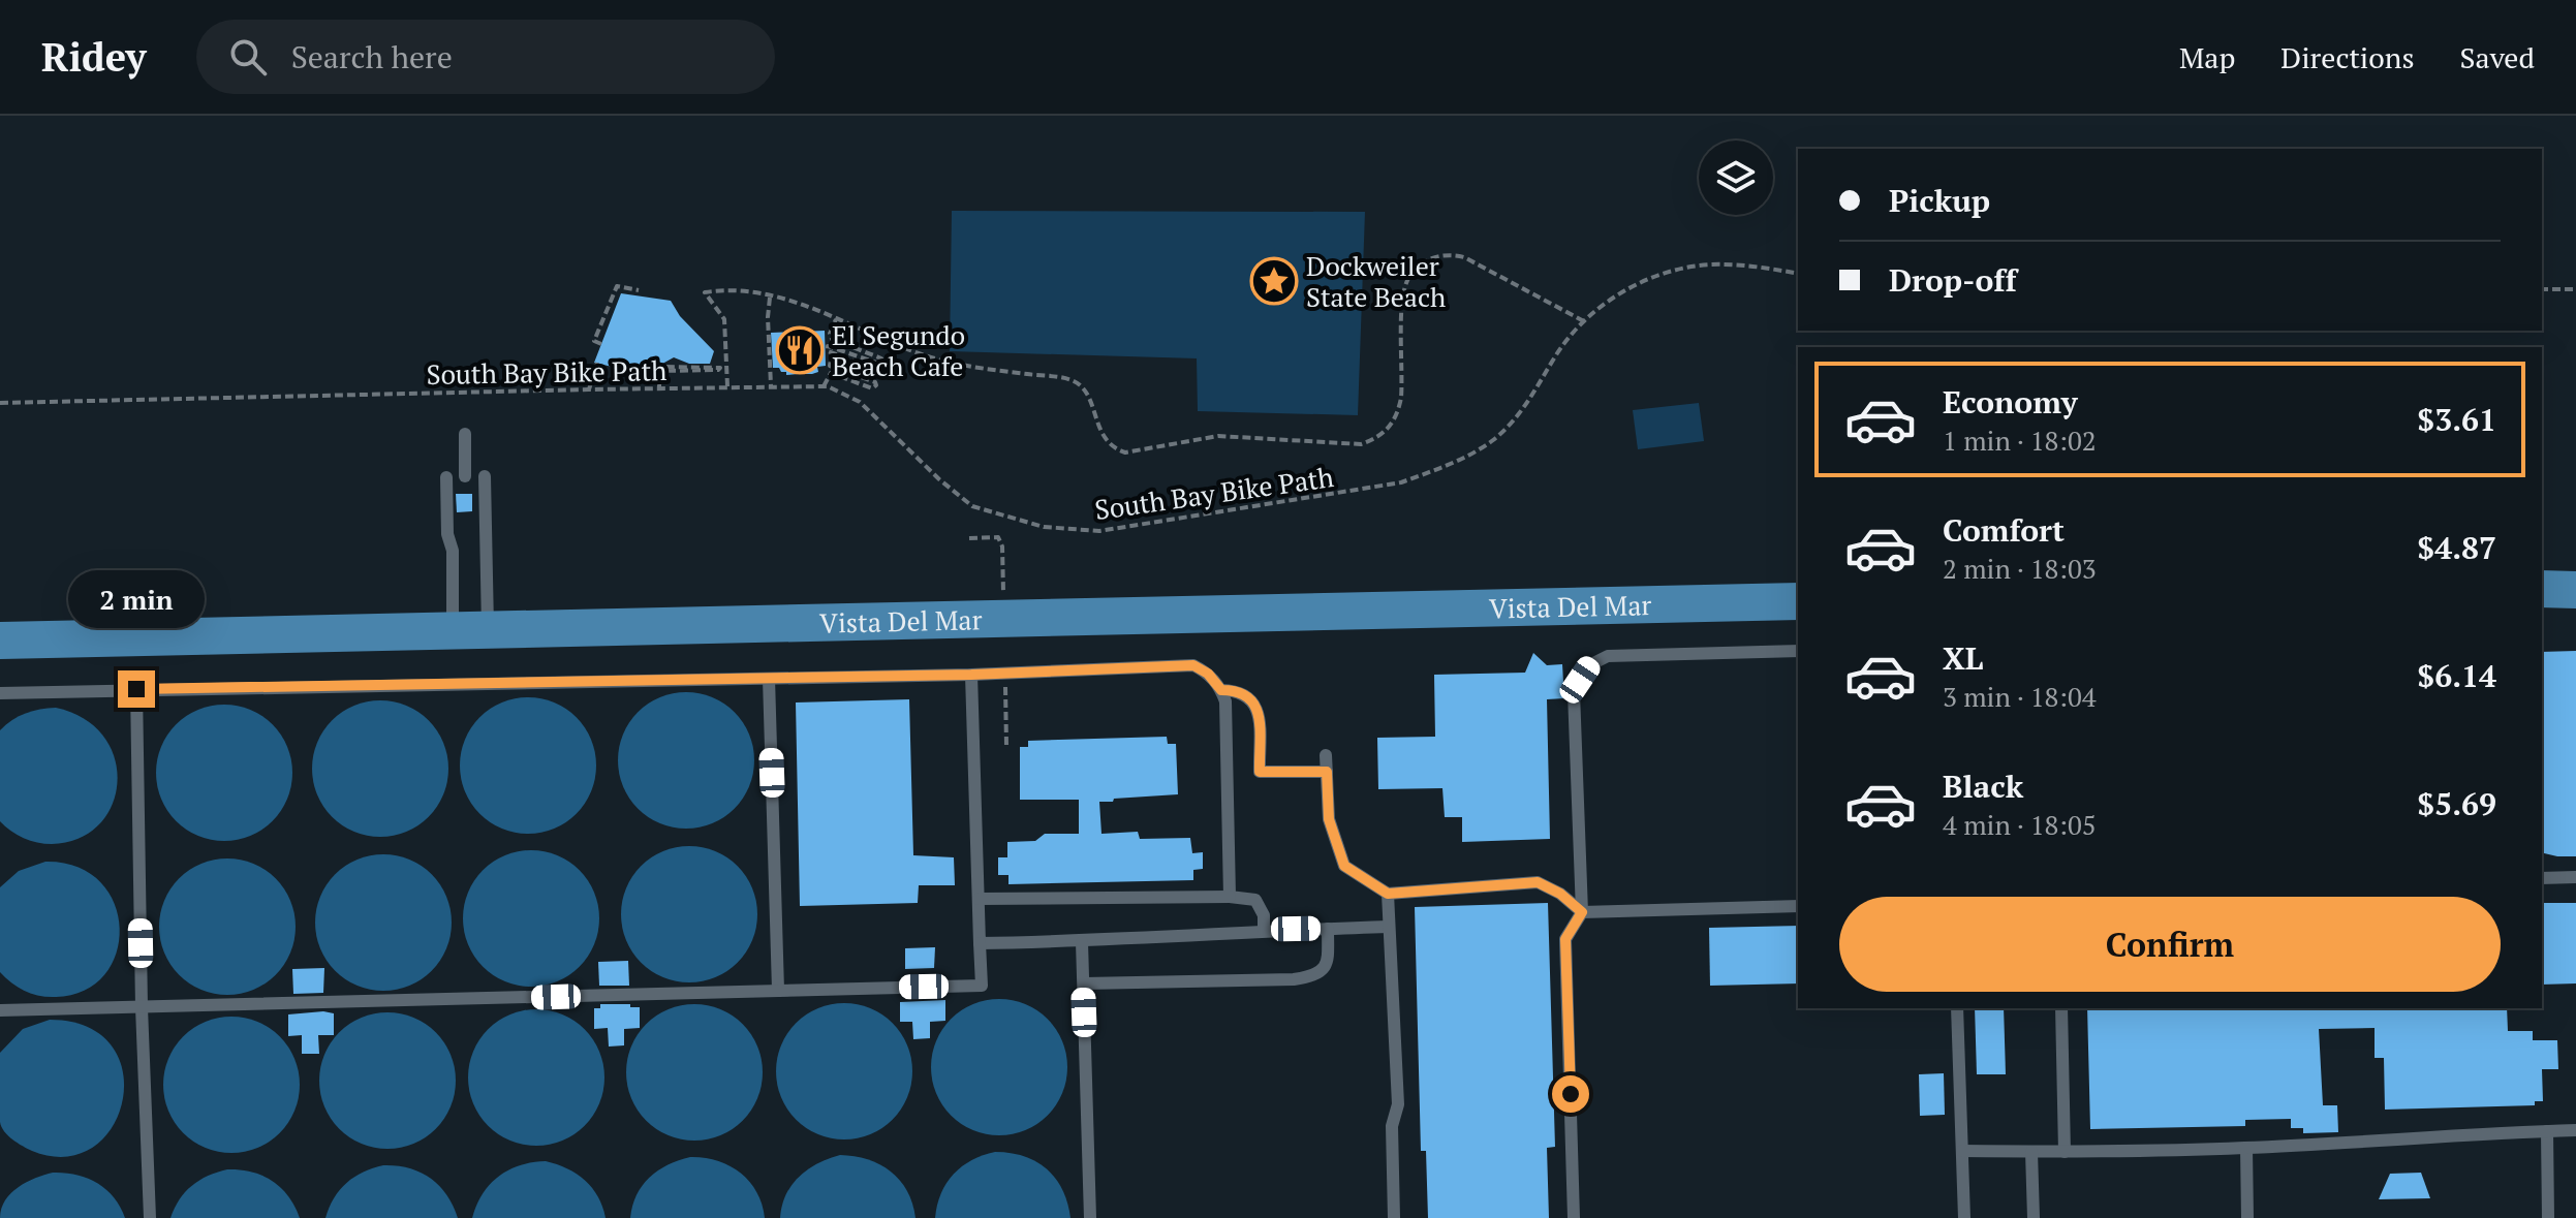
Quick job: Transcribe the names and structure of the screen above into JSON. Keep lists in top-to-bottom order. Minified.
{"streets":{"main road":["Vista Del Mar"],"path":["South Bay Bike Path"]},"places":{"place":["Dockweiler State Beach"],"restaurant":["El Segundo Beach Cafe"]},"page":{"header":"Ridey","search":"Search here","nav":["Map","Directions","Saved"],"banner":["Pickup","Drop-off"],"list":[{"name":"Economy","note":"1 min · 18:02","value":"$3.61"},{"name":"Comfort","note":"2 min · 18:03","value":"$4.87"},{"name":"XL","note":"3 min · 18:04","value":"$6.14"},{"name":"Black","note":"4 min · 18:05","value":"$5.69"}],"bubble":"2 min","buttons":"Confirm"}}
